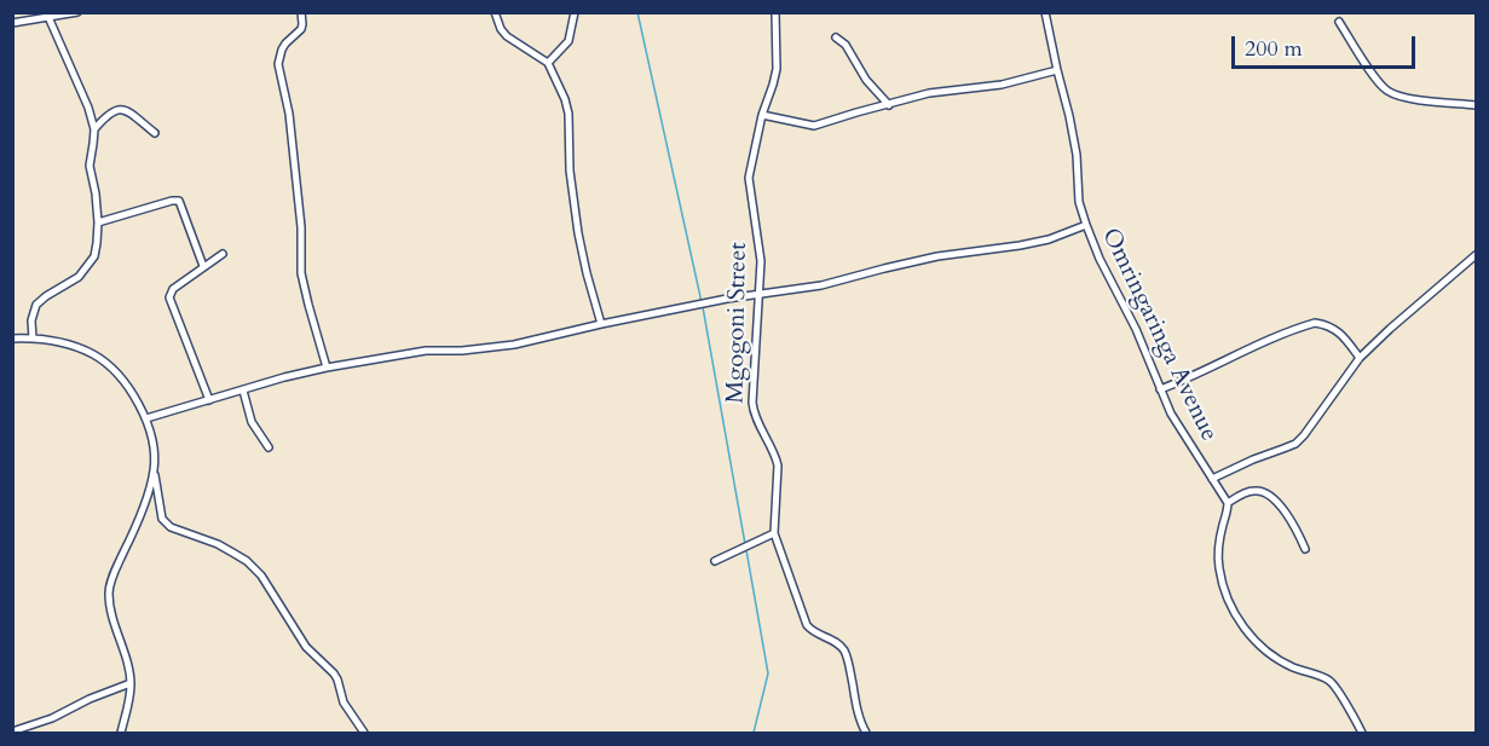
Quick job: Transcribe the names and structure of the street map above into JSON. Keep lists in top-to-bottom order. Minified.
{"streets":{"street":["Mgogoni Street","Omringaringa Avenue"]},"scale_bar":"200 m"}
